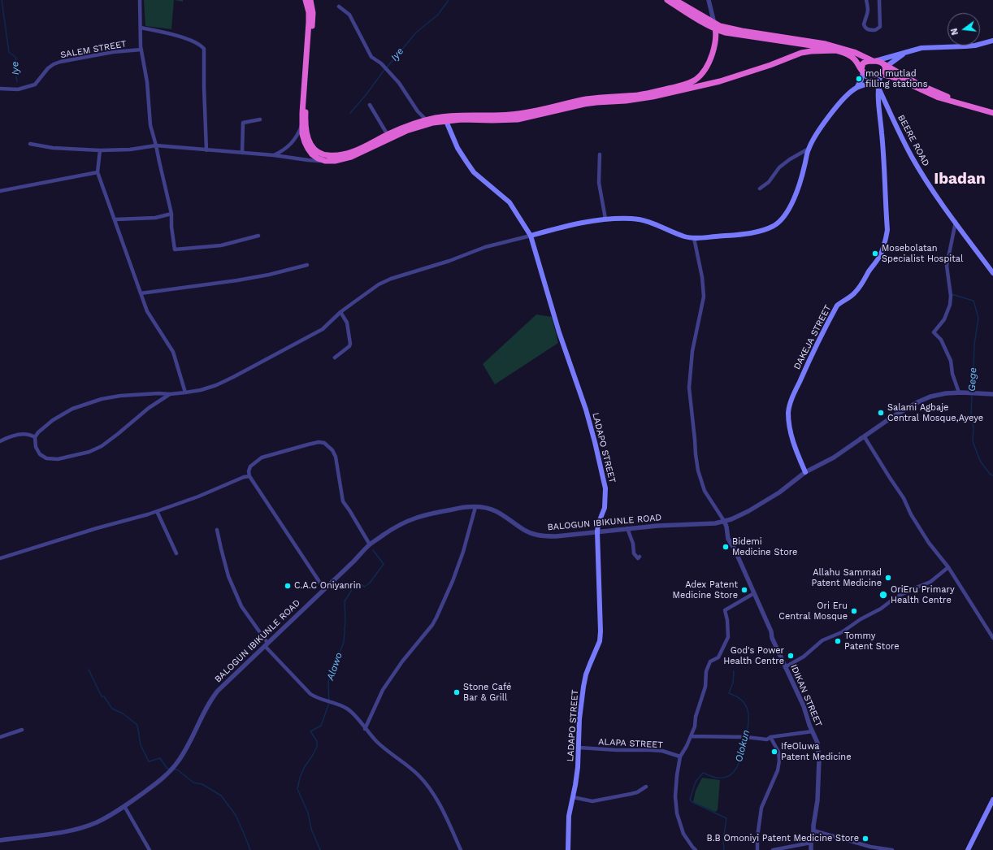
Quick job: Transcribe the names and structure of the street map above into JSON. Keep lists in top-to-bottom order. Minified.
{"streets":{"main road":["BEERE ROAD","DAKEJA STREET","LADAPO STREET"],"street":["SALEM STREET","BALOGUN IBIKUNLE ROAD","IDIKAN STREET","ALAPA STREET"]},"crossings":[["BEERE ROAD","DAKEJA STREET"],["DAKEJA STREET","BALOGUN IBIKUNLE ROAD"],["LADAPO STREET","BALOGUN IBIKUNLE ROAD"],["LADAPO STREET","ALAPA STREET"],["BALOGUN IBIKUNLE ROAD","IDIKAN STREET"]],"districts":["Ibadan"],"water":["Iye","Gege","Alawo","Olokun"],"places":["mol mutlad filling stations","Mosebolatan Specialist Hospital","Salami Agbaje Central Mosque,Ayeye","Bidemi Medicine Store","Allahu Sammad Patent Medicine","C.A.C Oniyanrin","Adex Patent Medicine Store","OriEru Primary Health Centre","Ori Eru Central Mosque","Tommy Patent Store","God's Power Health Centre","Stone Café Bar & Grill","IfeOluwa Patent Medicine","B.B Omoniyi Patent Medicine Store"],"north":"left"}
